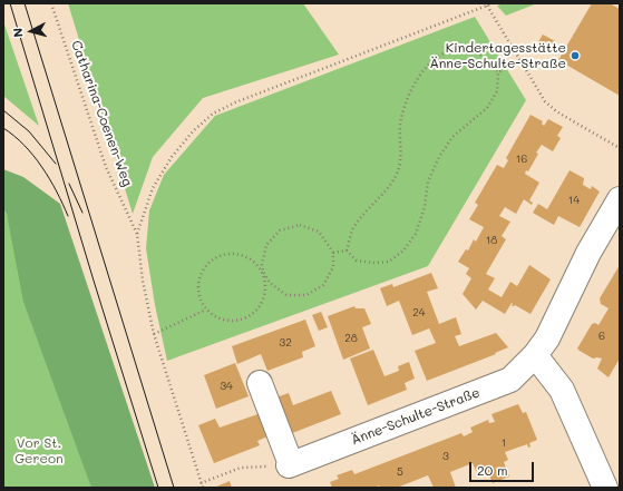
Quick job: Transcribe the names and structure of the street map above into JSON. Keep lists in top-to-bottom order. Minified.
{"streets":{"street":["Änne-Schulte-Straße"],"path":["Catharina-Coenen-Weg"]},"parks":["Vor St. Gereon"],"places":["Kindertagesstätte Änne-Schulte-Straße"],"house_numbers":["16","14","18","24","6","28","32","34","1","3","5"],"scale_bar":"20 m","north":"left"}
